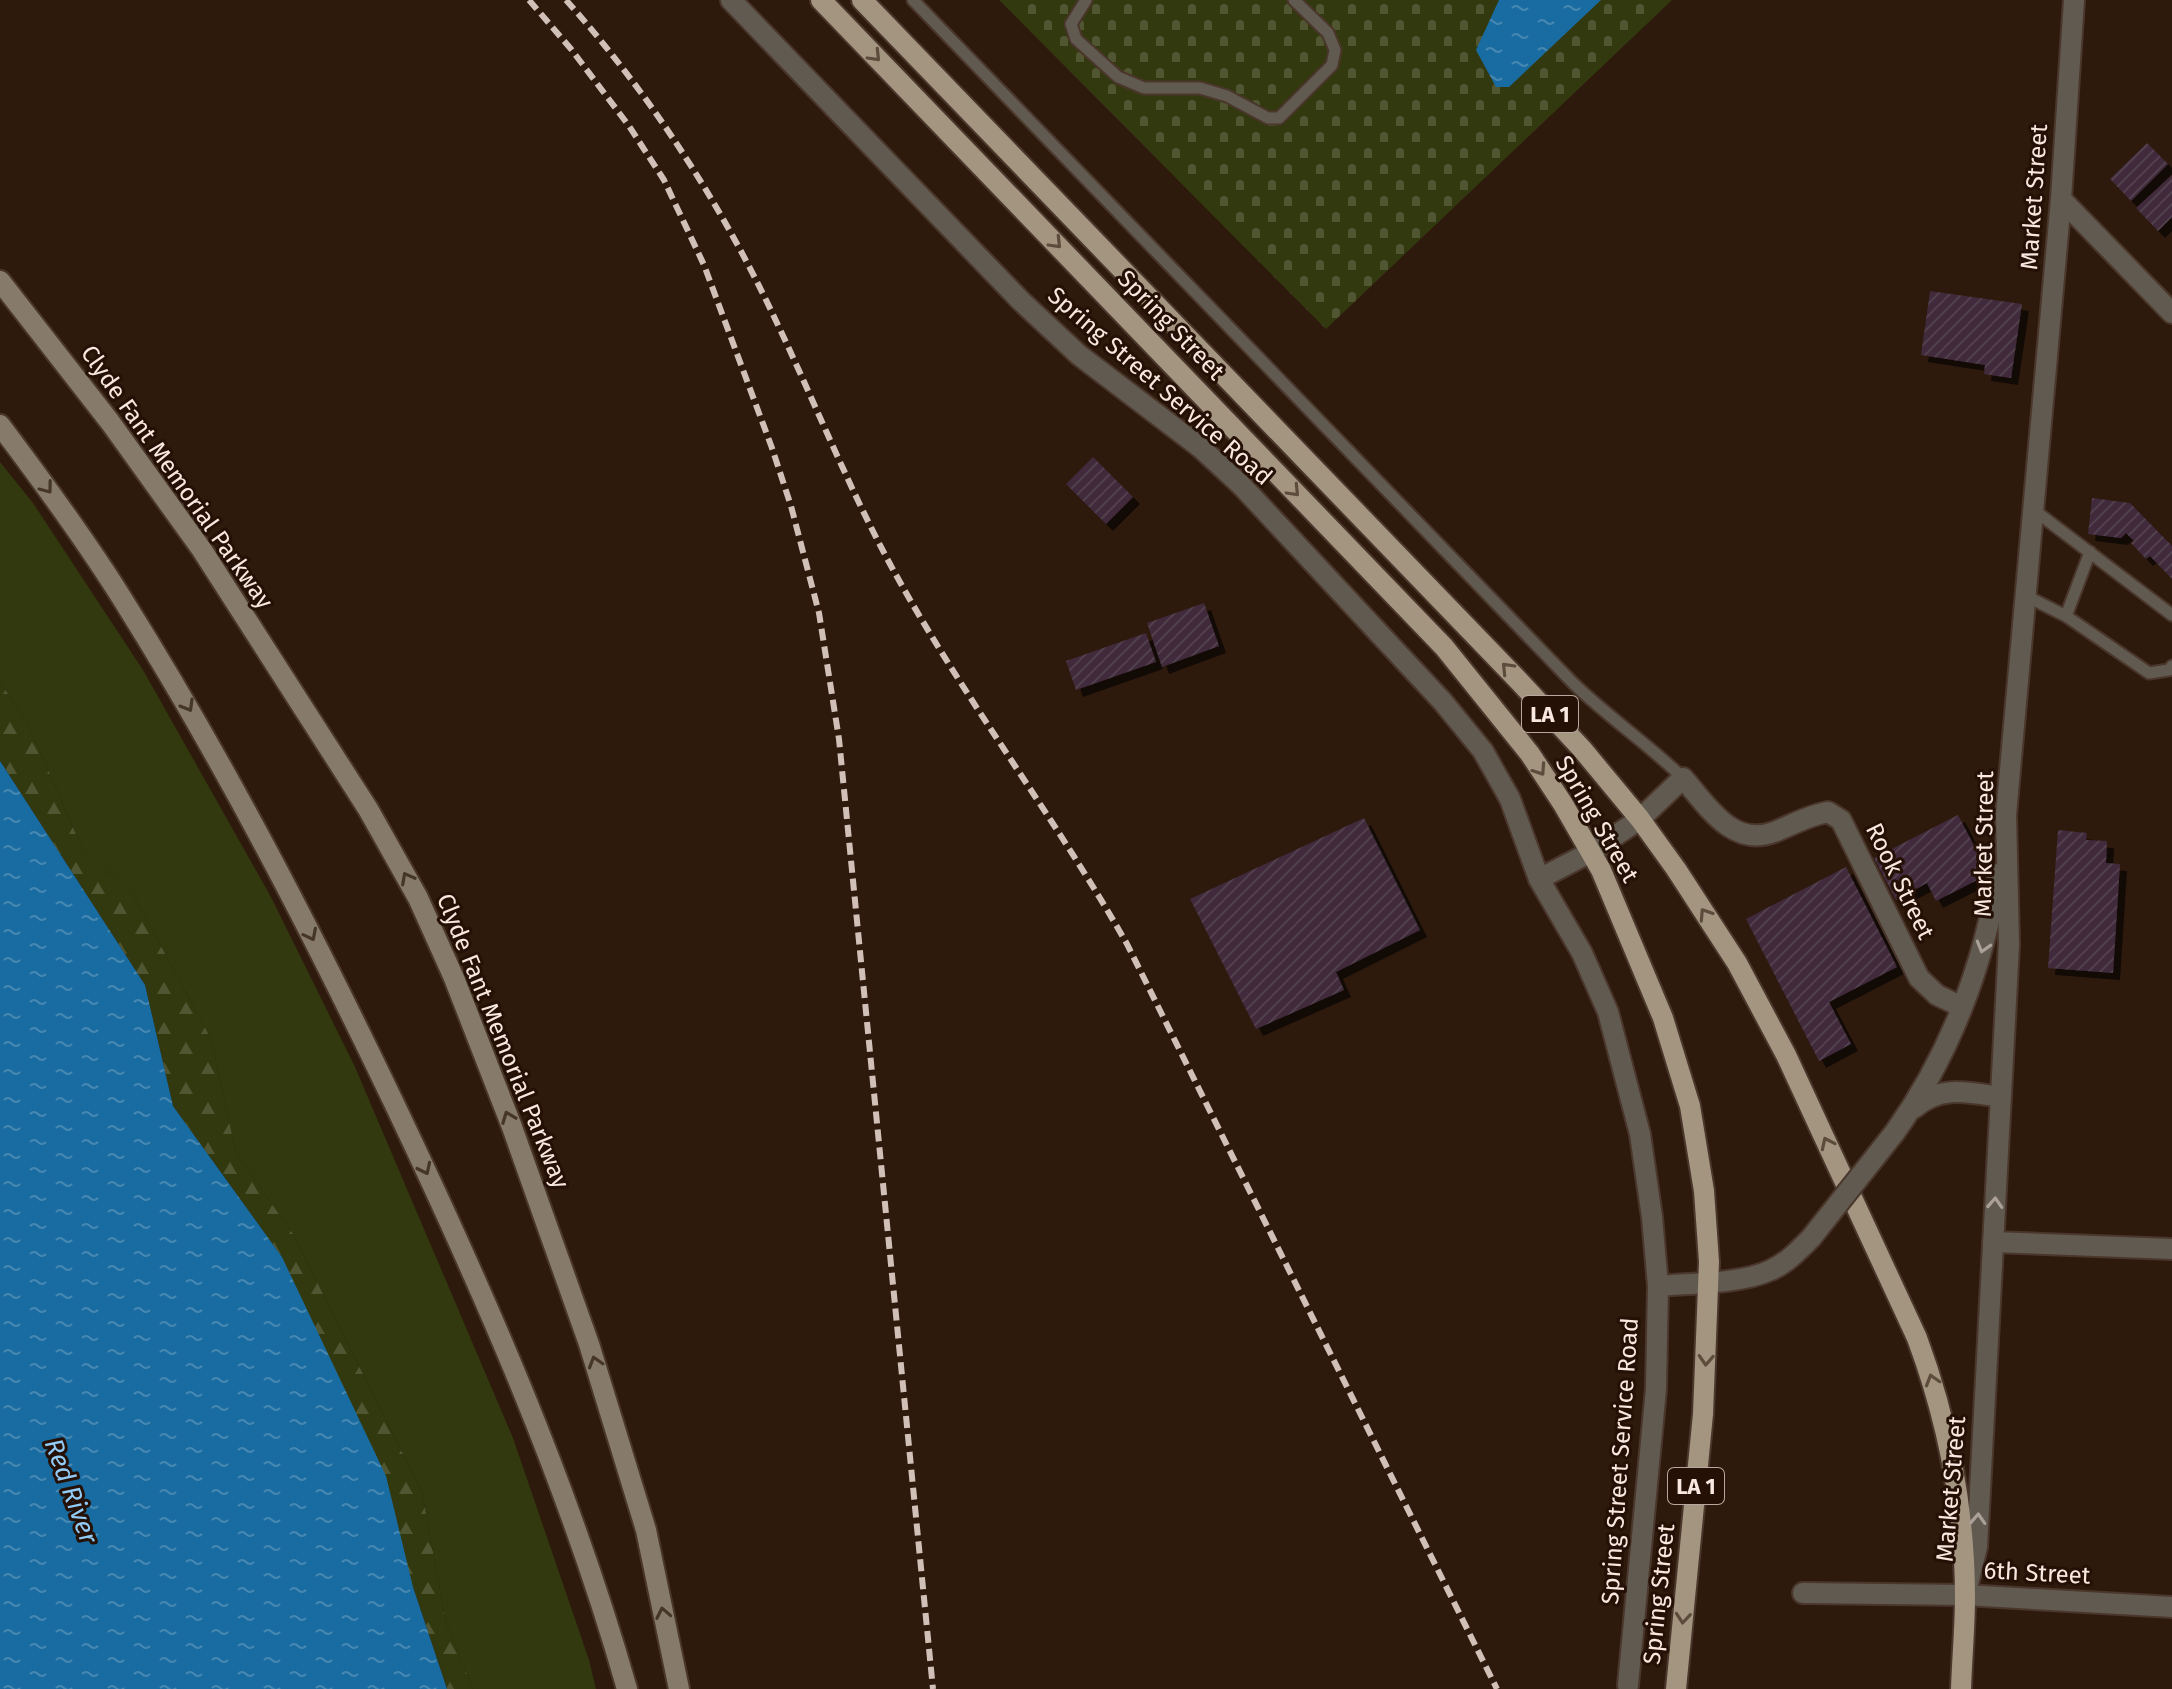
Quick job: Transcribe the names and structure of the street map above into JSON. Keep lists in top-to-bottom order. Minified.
{"streets":{"main road":["Market Street","Spring Street","Clyde Fant Memorial Parkway","LA 1"],"street":["Spring Street Service Road","Rook Street","6th Street"]},"crossings":[["Market Street","Spring Street"],["Market Street","6th Street"],["Spring Street","6th Street"]],"water":["Red River"]}
